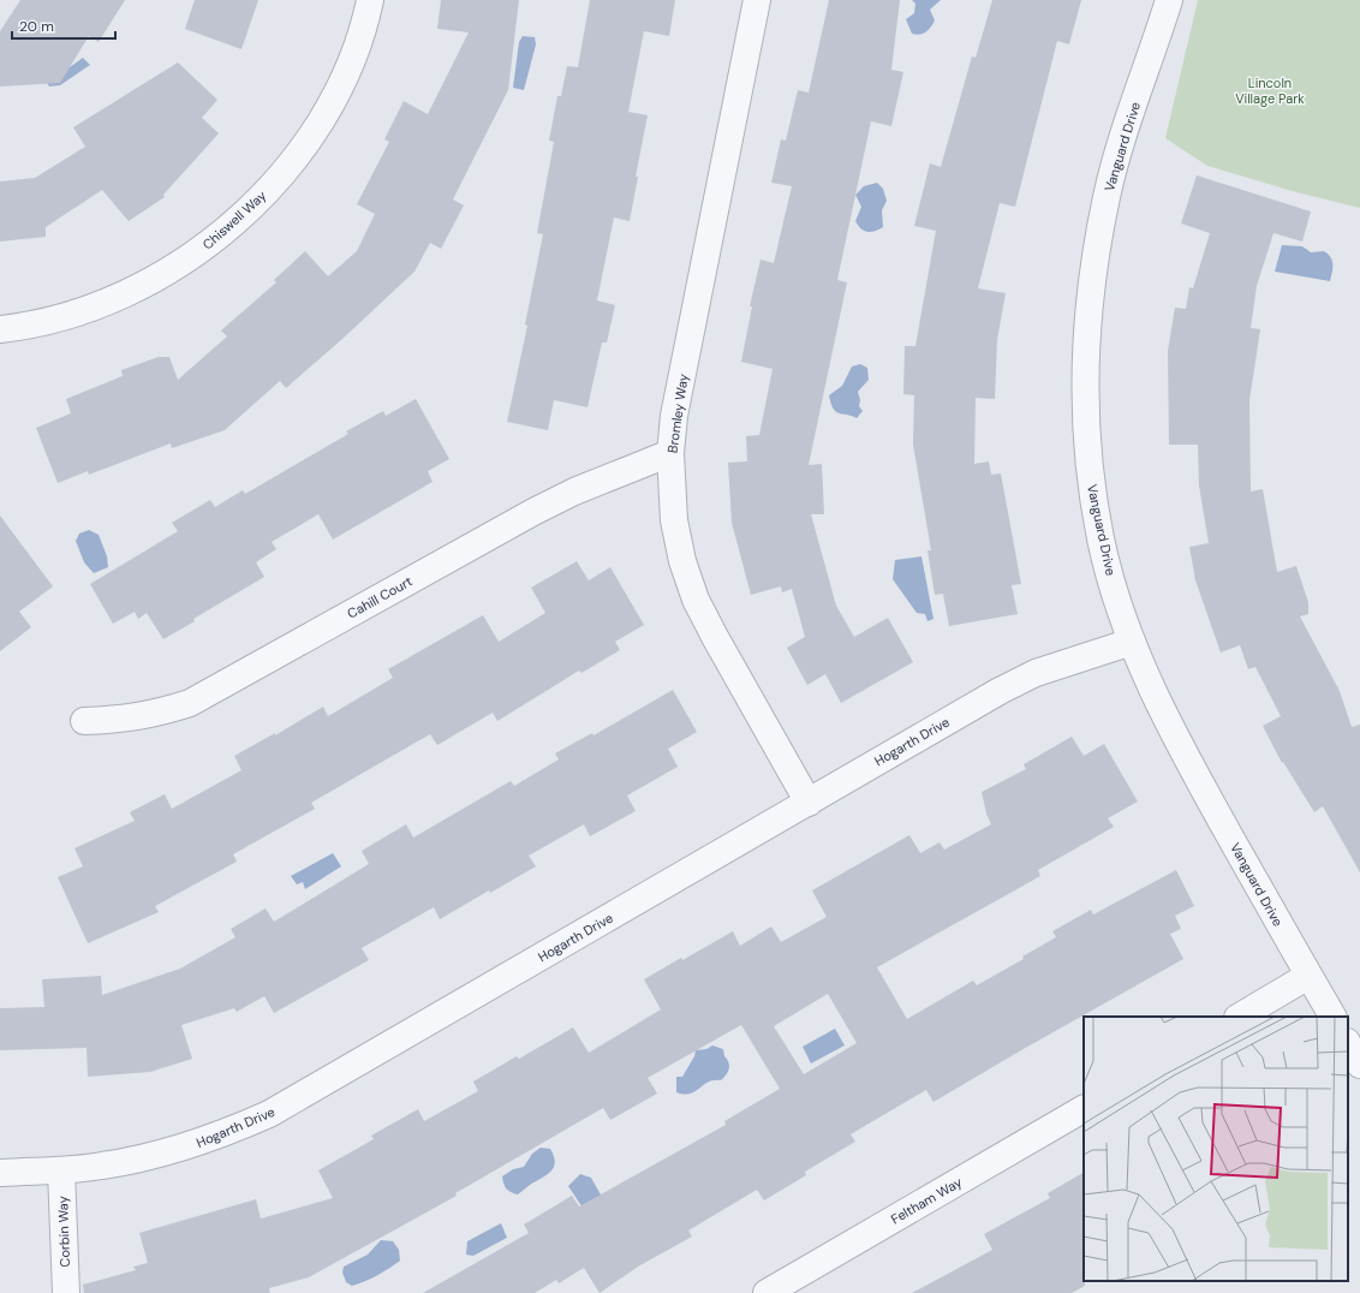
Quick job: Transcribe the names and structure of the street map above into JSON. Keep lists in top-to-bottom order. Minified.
{"streets":{"street":["Vanguard Drive","Chiswell Way","Bromley Way","Cahill Court","Hogarth Drive","Feltham Way","Corbin Way"]},"crossings":[["Vanguard Drive","Hogarth Drive"],["Bromley Way","Cahill Court"],["Bromley Way","Hogarth Drive"],["Hogarth Drive","Corbin Way"]],"parks":["Lincoln Village Park"],"scale_bar":"20 m"}
